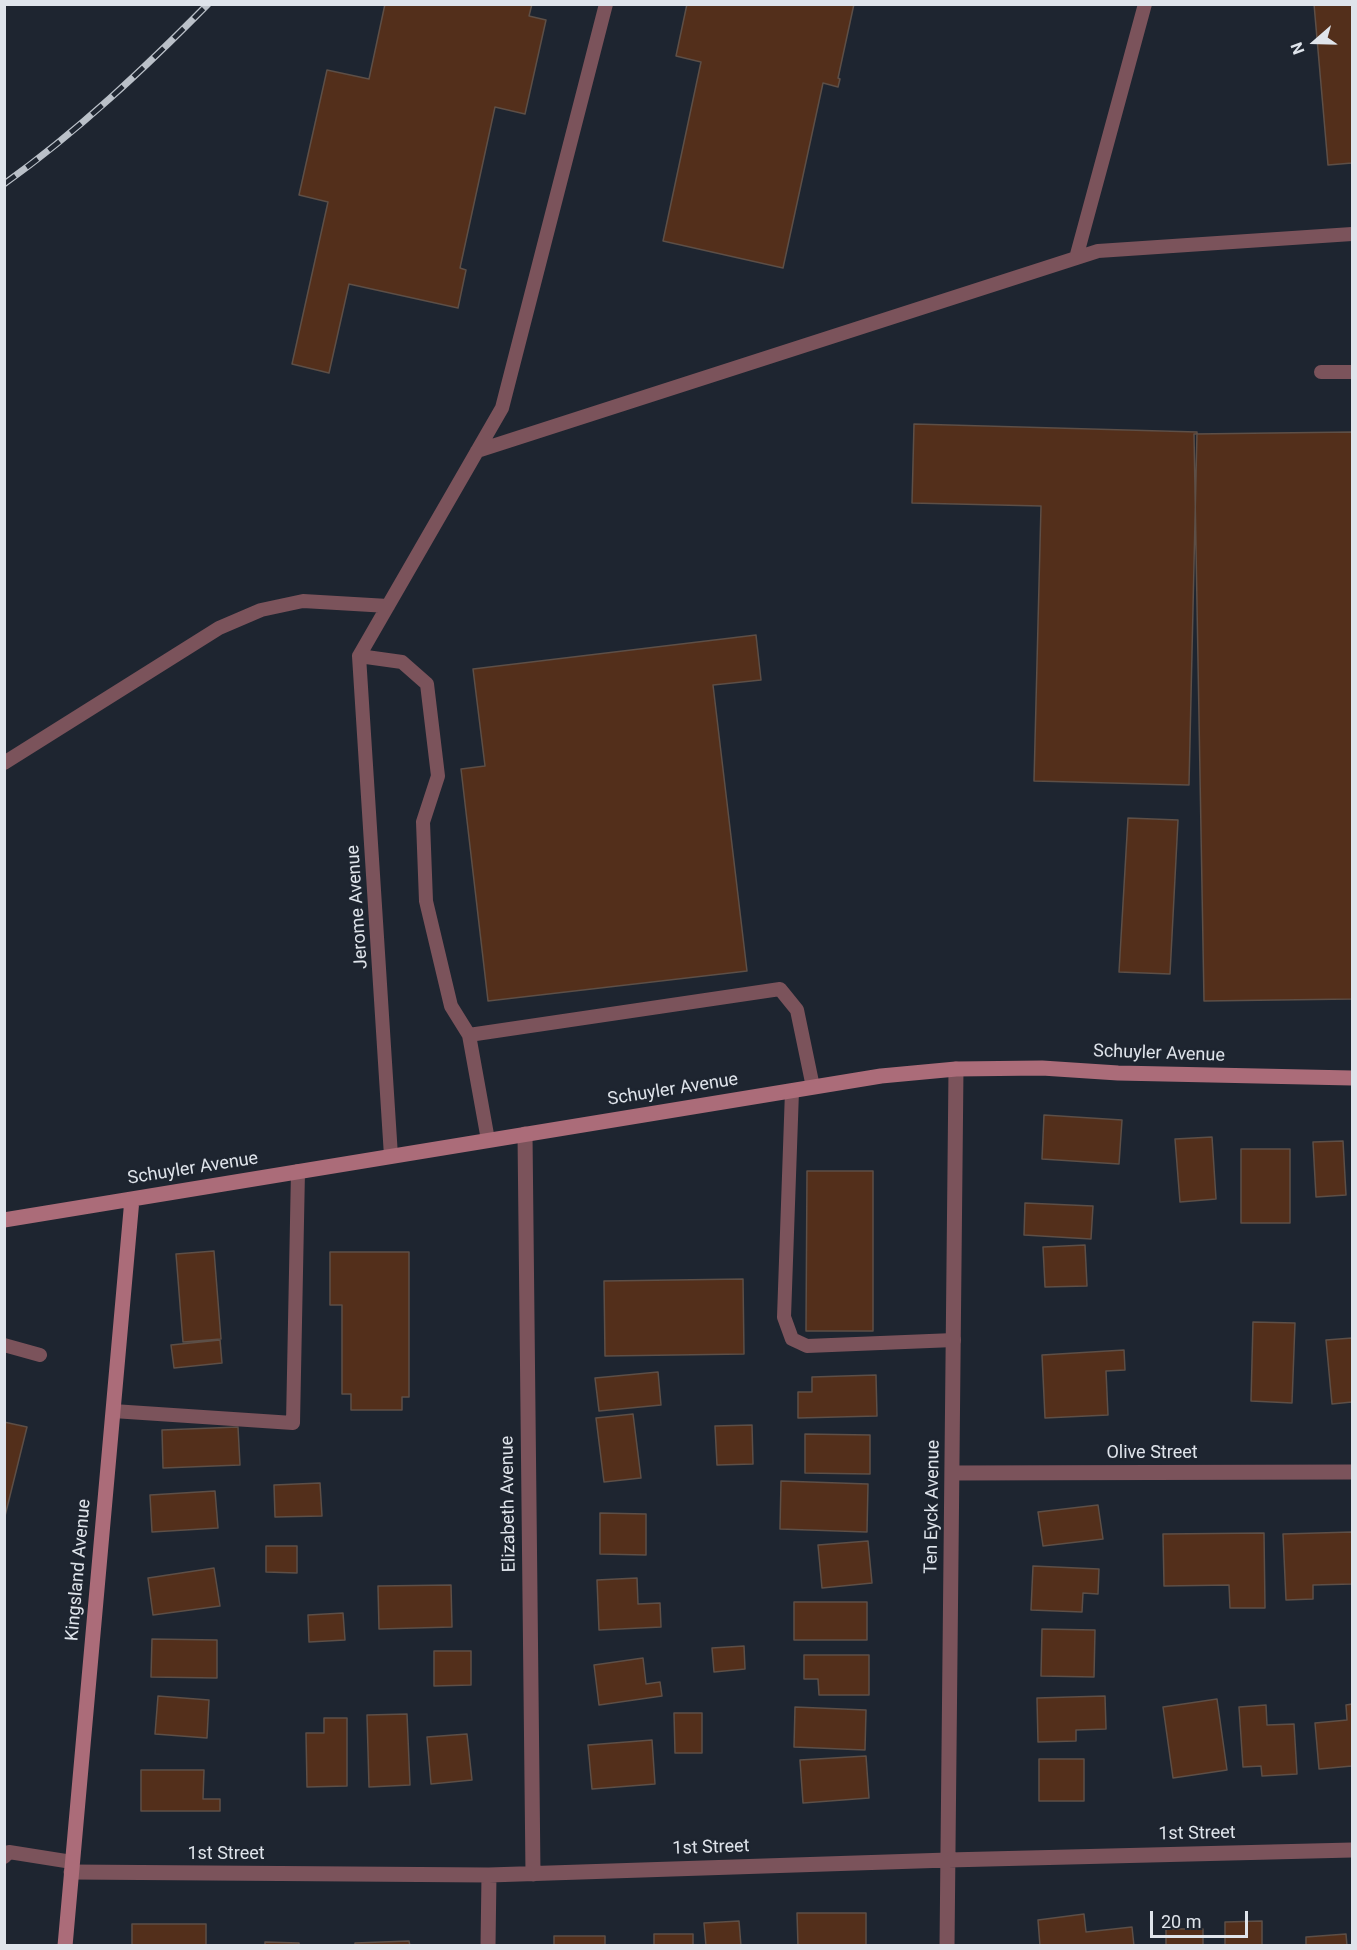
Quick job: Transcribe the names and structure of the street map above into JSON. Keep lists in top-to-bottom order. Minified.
{"streets":{"street":["Schuyler Avenue","Olive Street","Elizabeth Avenue","Ten Eyck Avenue","Kingsland Avenue","1st Street"],"lane":["Jerome Avenue"]},"crossings":[["Jerome Avenue","Schuyler Avenue"],["Schuyler Avenue","Elizabeth Avenue"],["Schuyler Avenue","Ten Eyck Avenue"],["Schuyler Avenue","Kingsland Avenue"],["Olive Street","Ten Eyck Avenue"],["Elizabeth Avenue","1st Street"],["Ten Eyck Avenue","1st Street"],["Kingsland Avenue","1st Street"]],"scale_bar":"20 m","north":"left"}
